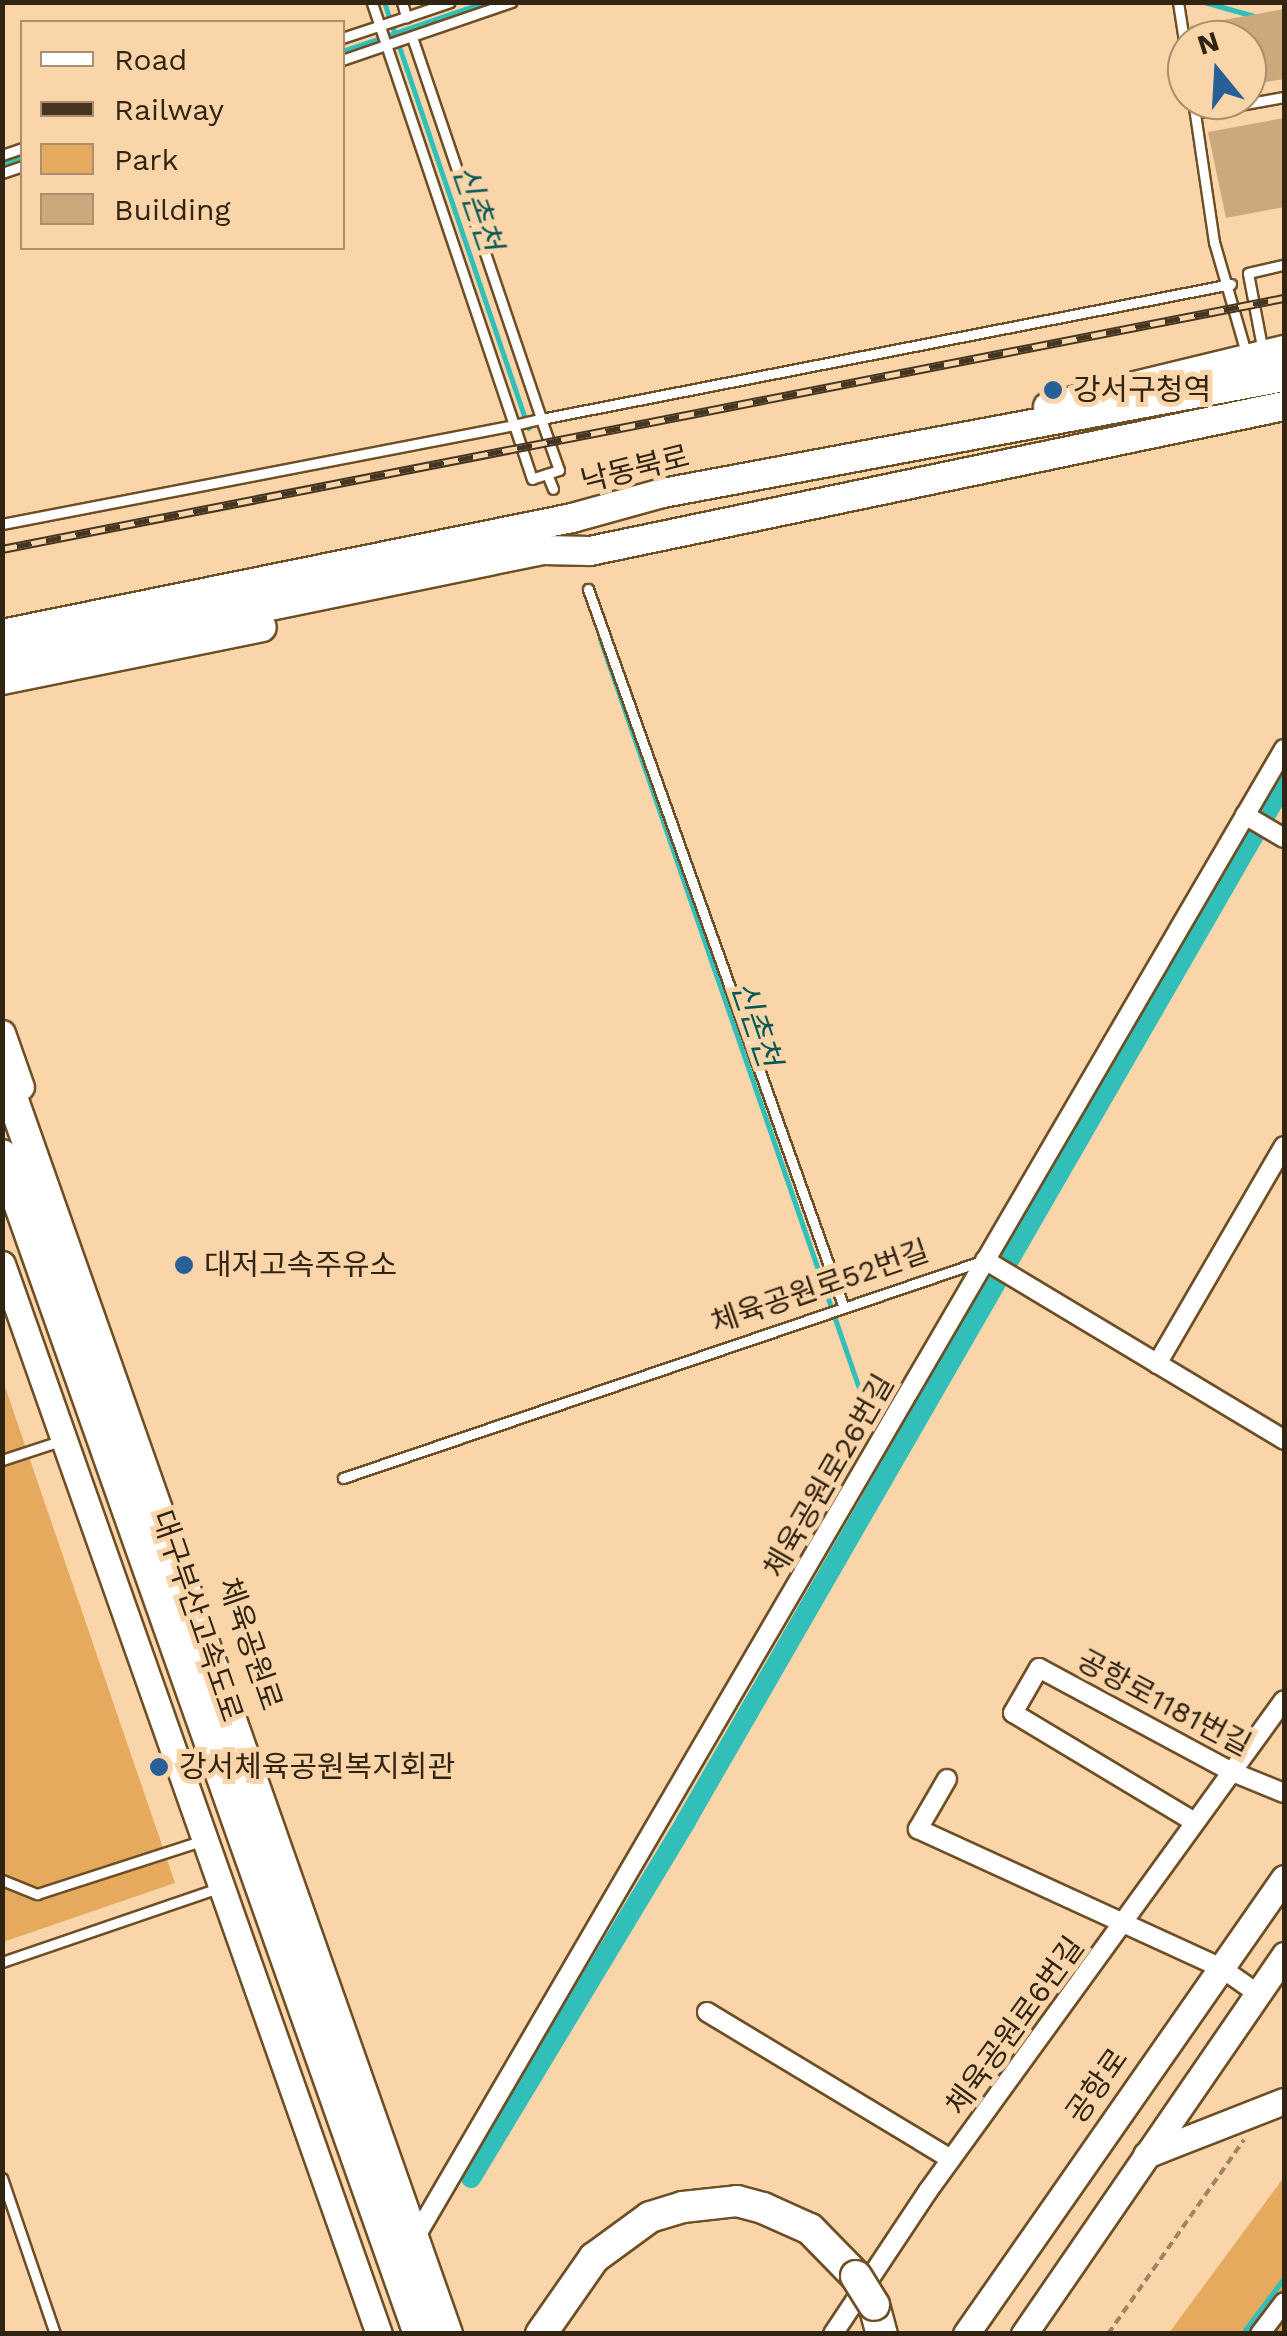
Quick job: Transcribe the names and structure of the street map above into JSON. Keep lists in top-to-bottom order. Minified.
{"streets":{"highway":["대구부산고속도로"],"main road":["낙동북로","체육공원로","공항로"],"street":["체육공원로26번길","공항로1181번길","체육공원로6번길"],"lane":["체육공원로52번길"]},"crossings":[["체육공원로52번길","체육공원로26번길"],["체육공원로26번길","체육공원로"],["대구부산고속도로","체육공원로"],["공항로1181번길","체육공원로6번길"]],"water":["신촌천"],"places":["강서구청역","대저고속주유소","강서체육공원복지회관"],"legend":["Road","Railway","Park","Building"],"north":"top"}
